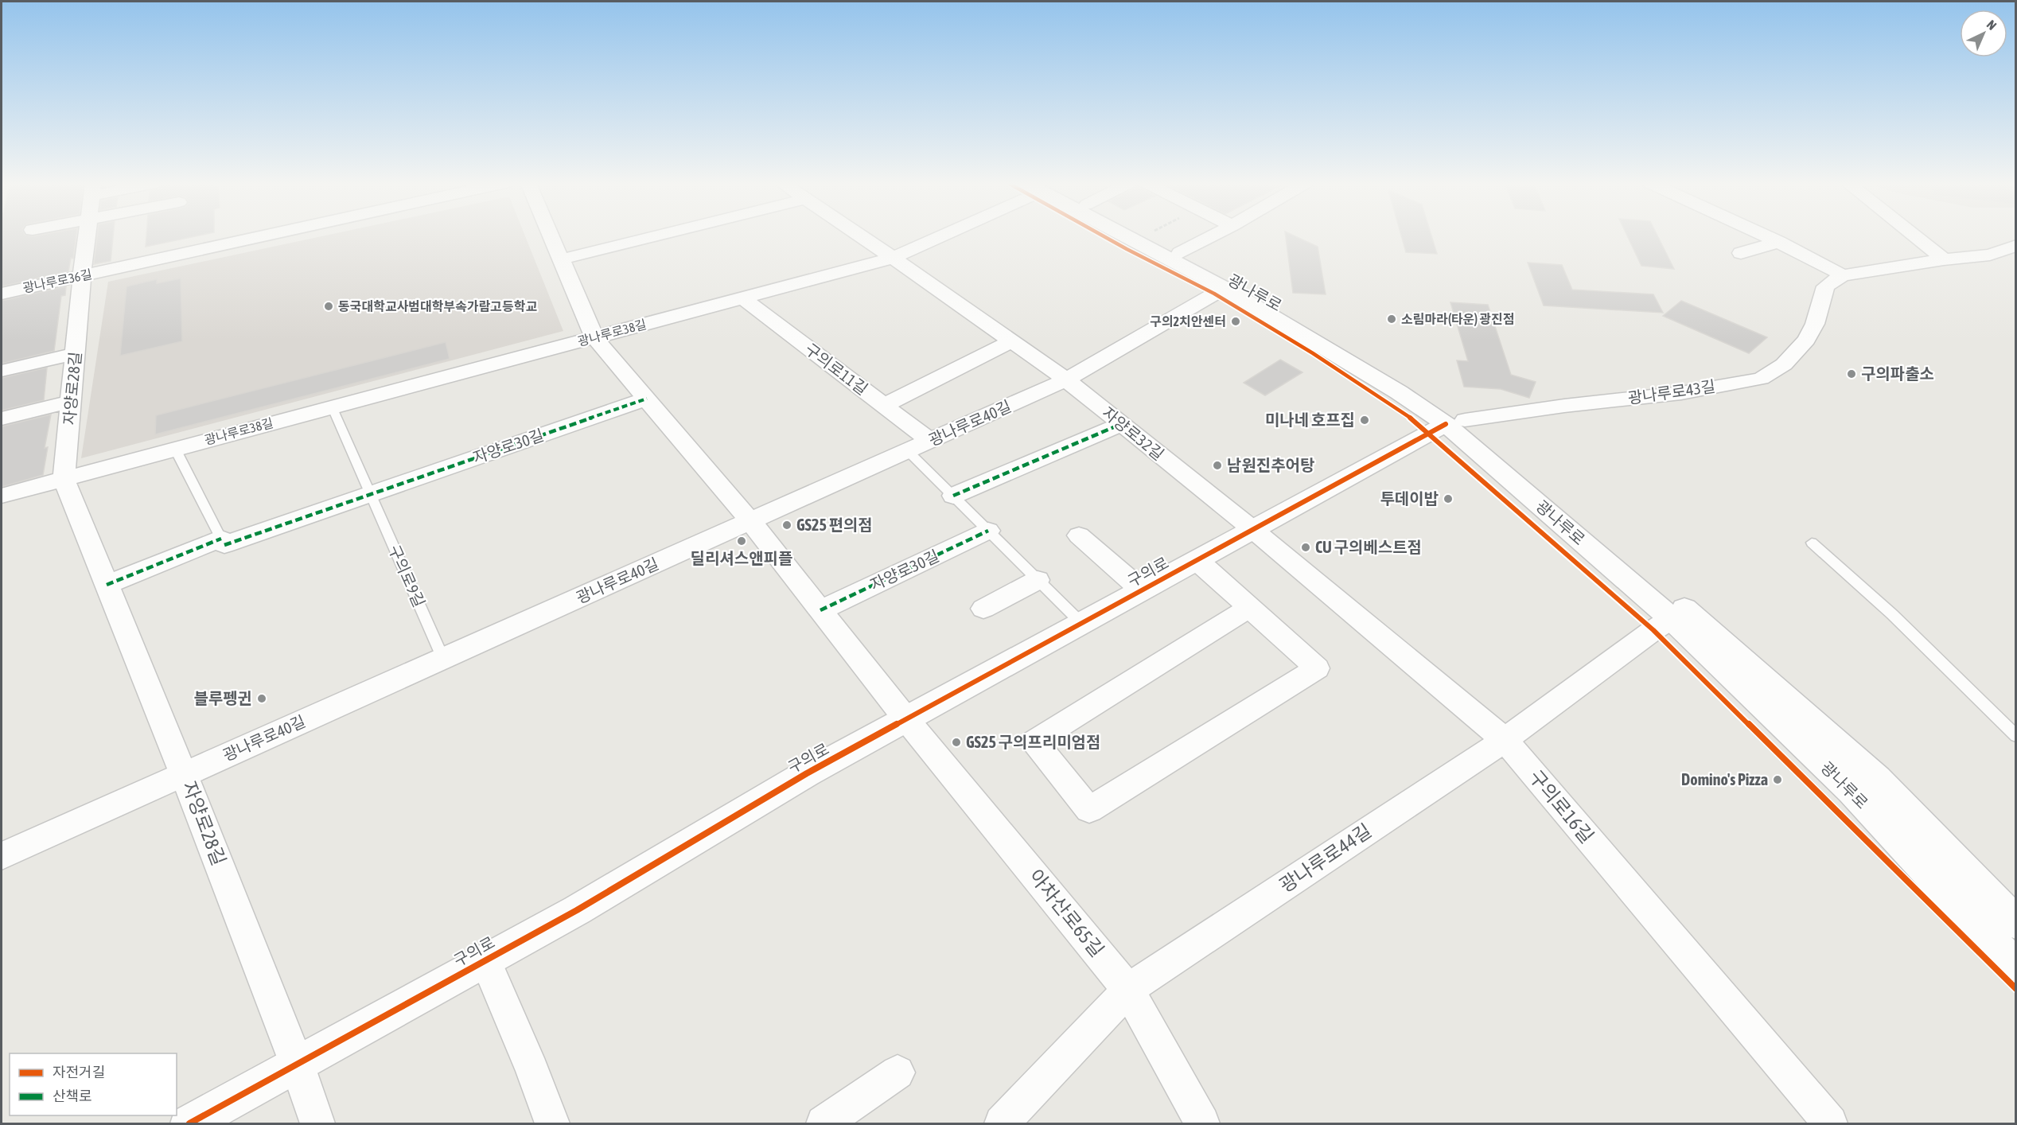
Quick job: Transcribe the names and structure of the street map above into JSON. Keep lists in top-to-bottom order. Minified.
{"streets":{"main road":["광나루로","구의로"],"street":["광나루로36길","광나루로38길","구의로11길","자양로28길","광나루로43길","광나루로40길","자양로32길","자양로30길","구의로16길","광나루로44길","아차산로65길"],"lane":["구의로9길"]},"crossings":[["광나루로36길","자양로28길"],["광나루로","광나루로43길"],["광나루로","광나루로40길"],["광나루로","구의로"],["광나루로","광나루로44길"],["광나루로38길","구의로11길"],["광나루로38길","자양로28길"],["광나루로38길","자양로32길"],["광나루로38길","구의로9길"],["구의로11길","광나루로40길"],["자양로28길","광나루로40길"],["자양로28길","구의로"],["광나루로43길","구의로"],["광나루로40길","자양로32길"],["광나루로40길","구의로9길"],["자양로32길","구의로"],["자양로32길","구의로16길"],["자양로30길","구의로9길"],["구의로","구의로16길"],["구의로","아차산로65길"],["구의로16길","광나루로44길"],["광나루로44길","아차산로65길"]],"places":["동국대학교사범대학부속가람고등학교","소림마라(타운) 광진점","구의2치안센터","구의파출소","미나네 호프집","남원진추어탕","투데이밥","GS25 편의점","딜리셔스앤피플","CU 구의베스트점","블루펭귄","GS25 구의프리미엄점","Domino's Pizza"],"legend":["자전거길","산책로"],"north":"top right"}
